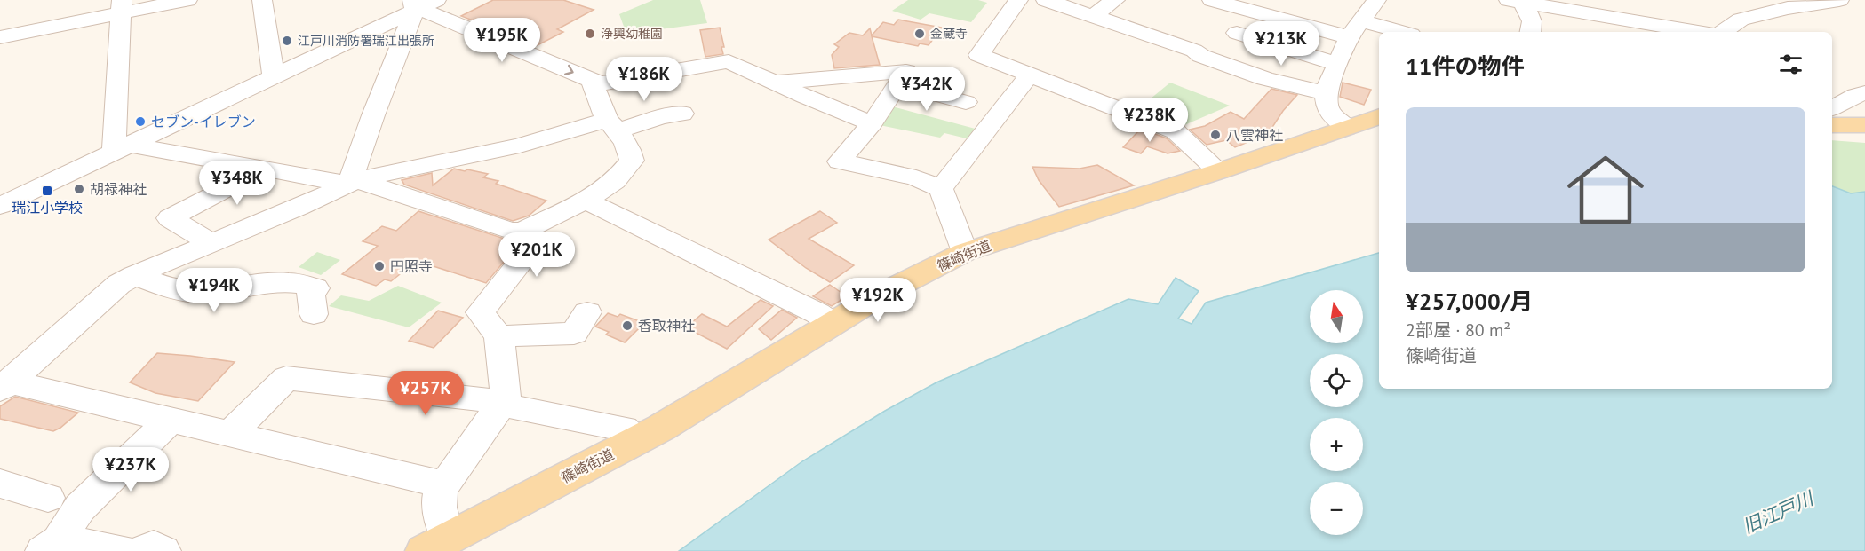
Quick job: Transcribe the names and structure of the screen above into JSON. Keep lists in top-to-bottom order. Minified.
{"streets":{"main road":["篠崎街道"]},"water":["旧江戸川"],"places":{"other":["浄興幼稚園","金蔵寺","江戸川消防署瑞江出張所","セブン-イレブン","八雲神社","胡禄神社","円照寺","香取神社"],"transit":["瑞江小学校"]},"north":"top","page":{"price":["¥195K","¥213K","¥186K","¥342K","¥238K","¥348K","¥201K","¥194K","¥192K","¥257K","¥237K"],"heading":"11件の物件","list":[{"name":"¥257,000/月","note":"2部屋 · 80 m² · 篠崎街道"}],"map_buttons":["+","−"]}}
